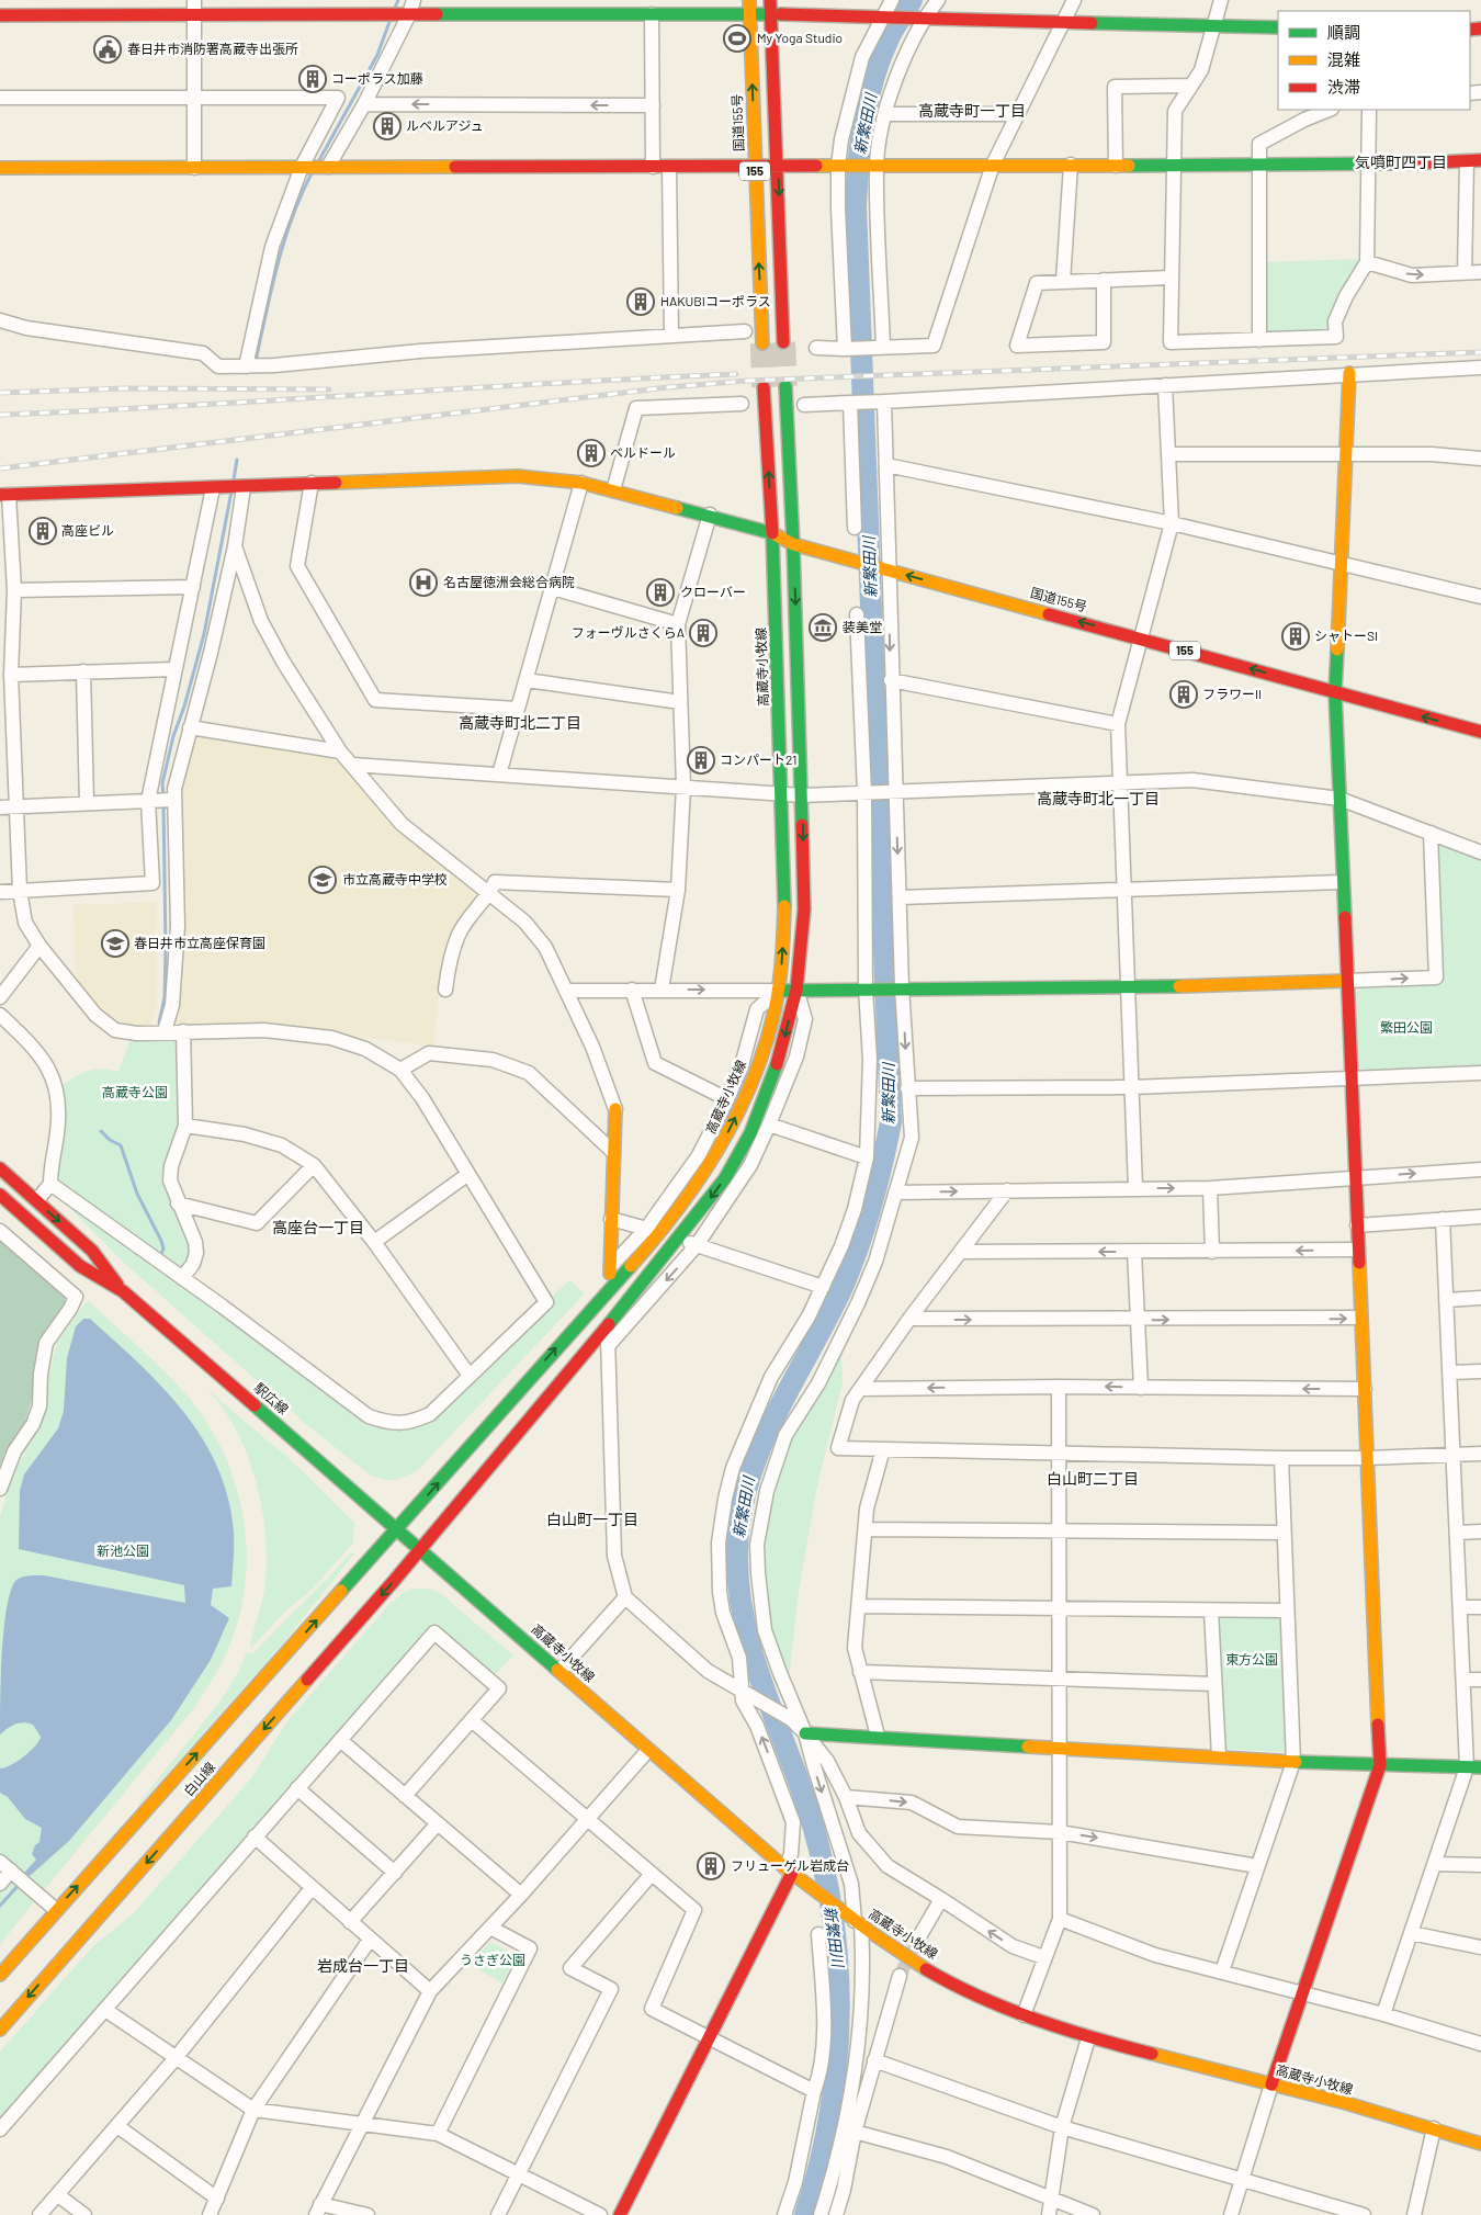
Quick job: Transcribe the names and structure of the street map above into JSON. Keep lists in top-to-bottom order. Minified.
{"streets":{"main road":["国道155号","155","高蔵寺小牧線","駅広線","白山線"]},"crossings":[["国道155号","155"],["155","高蔵寺小牧線"],["高蔵寺小牧線","駅広線"],["高蔵寺小牧線","白山線"],["駅広線","白山線"]],"one_way":["国道155号"],"districts":["高蔵寺町一丁目","気噴町四丁目","高蔵寺町北二丁目","高蔵寺町北一丁目","高座台一丁目","白山町二丁目","白山町一丁目","岩成台一丁目"],"water":["新繁田川"],"parks":["繁田公園","高蔵寺公園","新池公園","東方公園","うさぎ公園"],"places":{"sports":["My Yoga Studio"],"public building":["春日井市消防署高蔵寺出張所"],"building":["コーポラス加藤","ルベルアジュ","HAKUBIコーポラス","ベルドール","高座ビル","クローバー","フォーヴルさくらA","シャトーSI","フラワーII","コンパート21","フリューゲル岩成台"],"hospital":["名古屋徳洲会総合病院"],"museum":["装美堂"],"school or university":["市立高蔵寺中学校","春日井市立高座保育園"]},"legend":["順調","混雑","渋滞"]}
